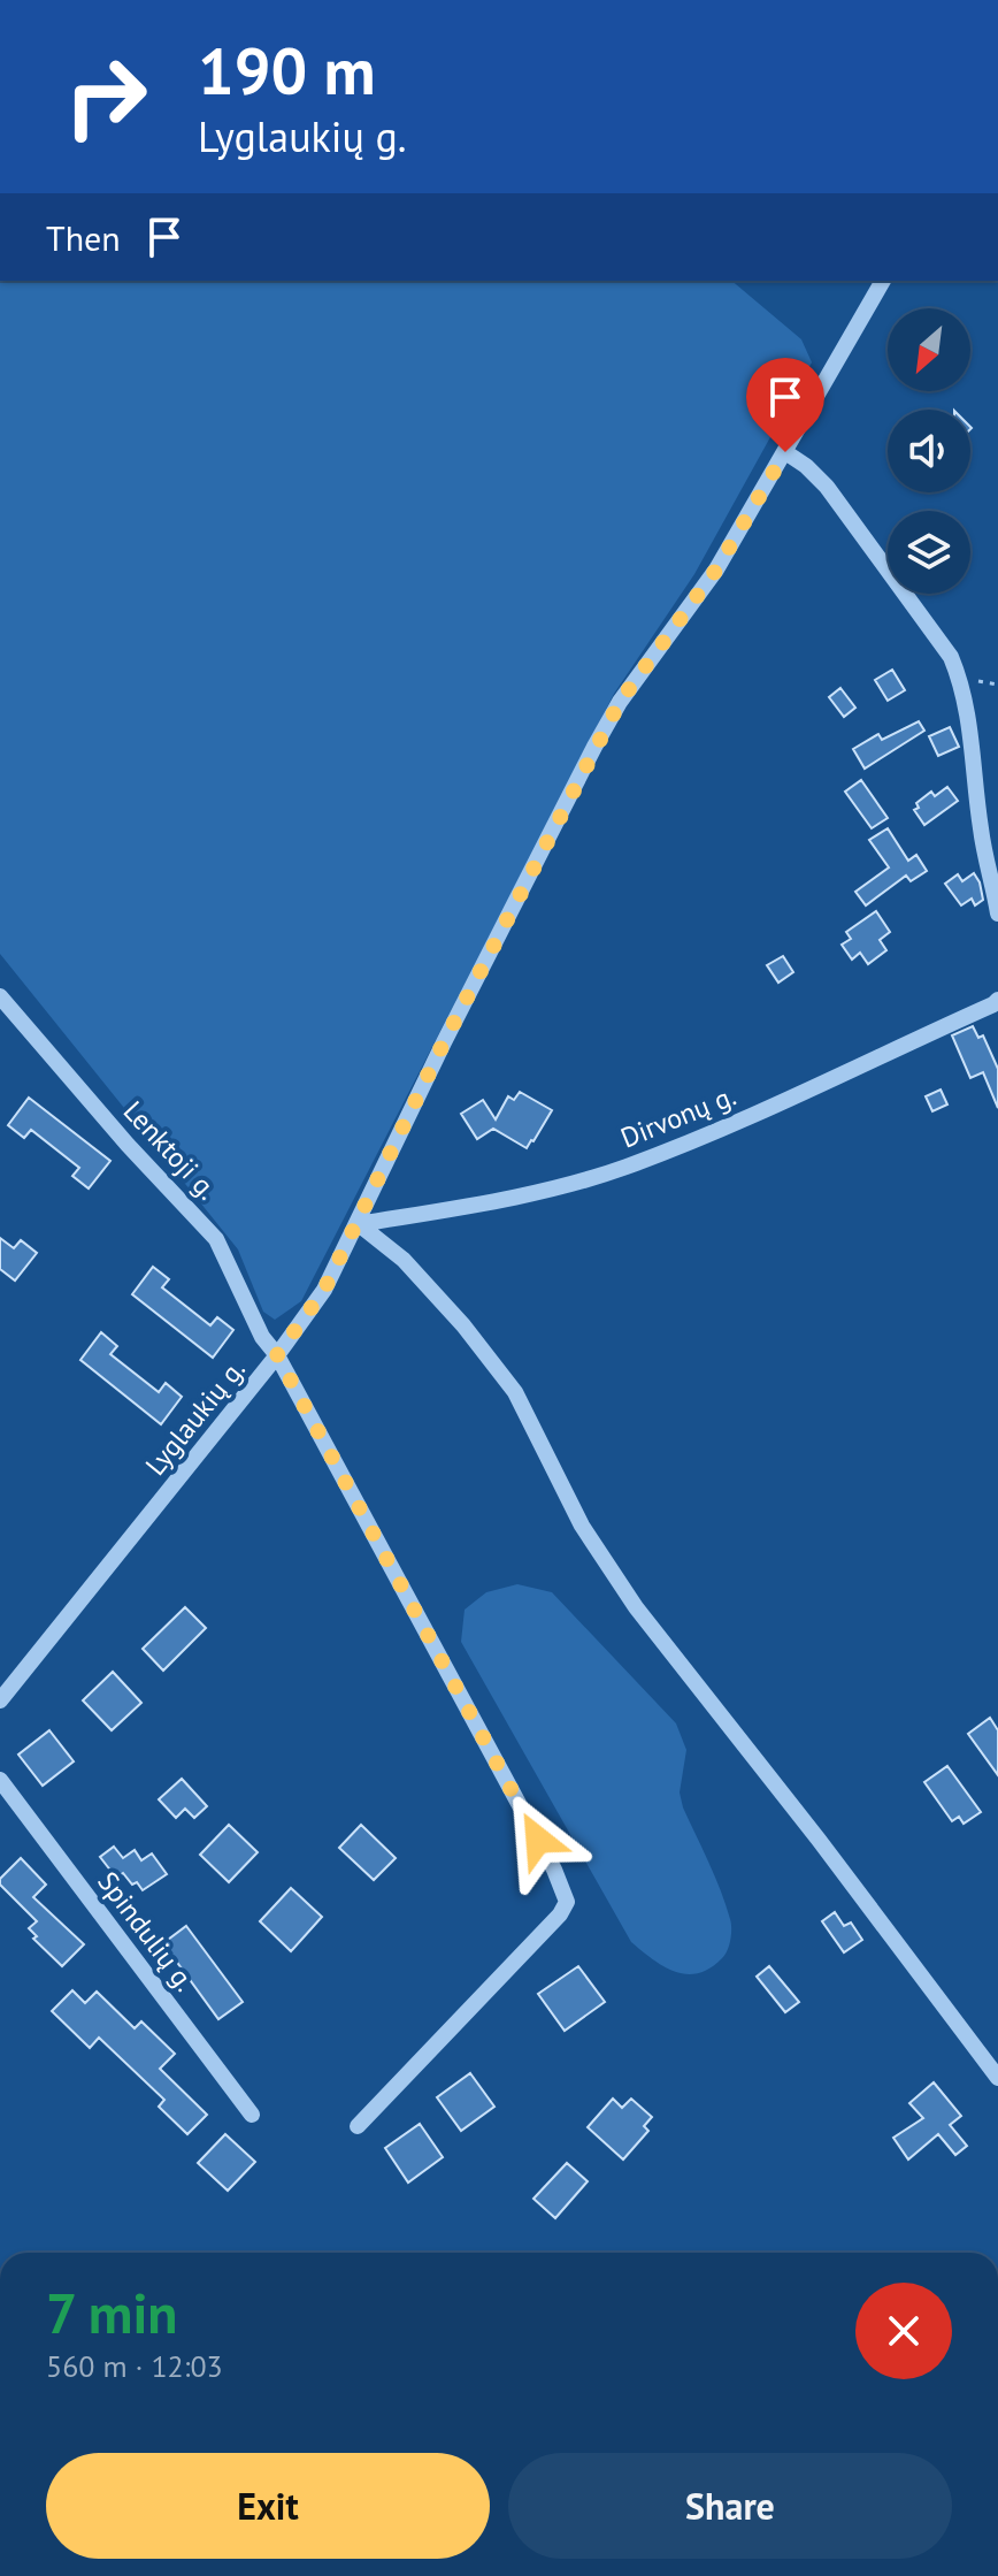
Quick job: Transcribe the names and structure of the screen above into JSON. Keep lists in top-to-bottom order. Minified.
{"streets":{"street":["Dirvonų g.","Lenktoji g.","Lyglaukių g.","Spindulių g."]},"crossings":[["Dirvonų g.","Lyglaukių g."],["Lenktoji g.","Lyglaukių g."]],"north":"bottom left","page":{"turn":["190 m","Lyglaukių g."],"then":"Then","heading":["7 min","560 m · 12:03"],"buttons":["Exit","Share"]}}
